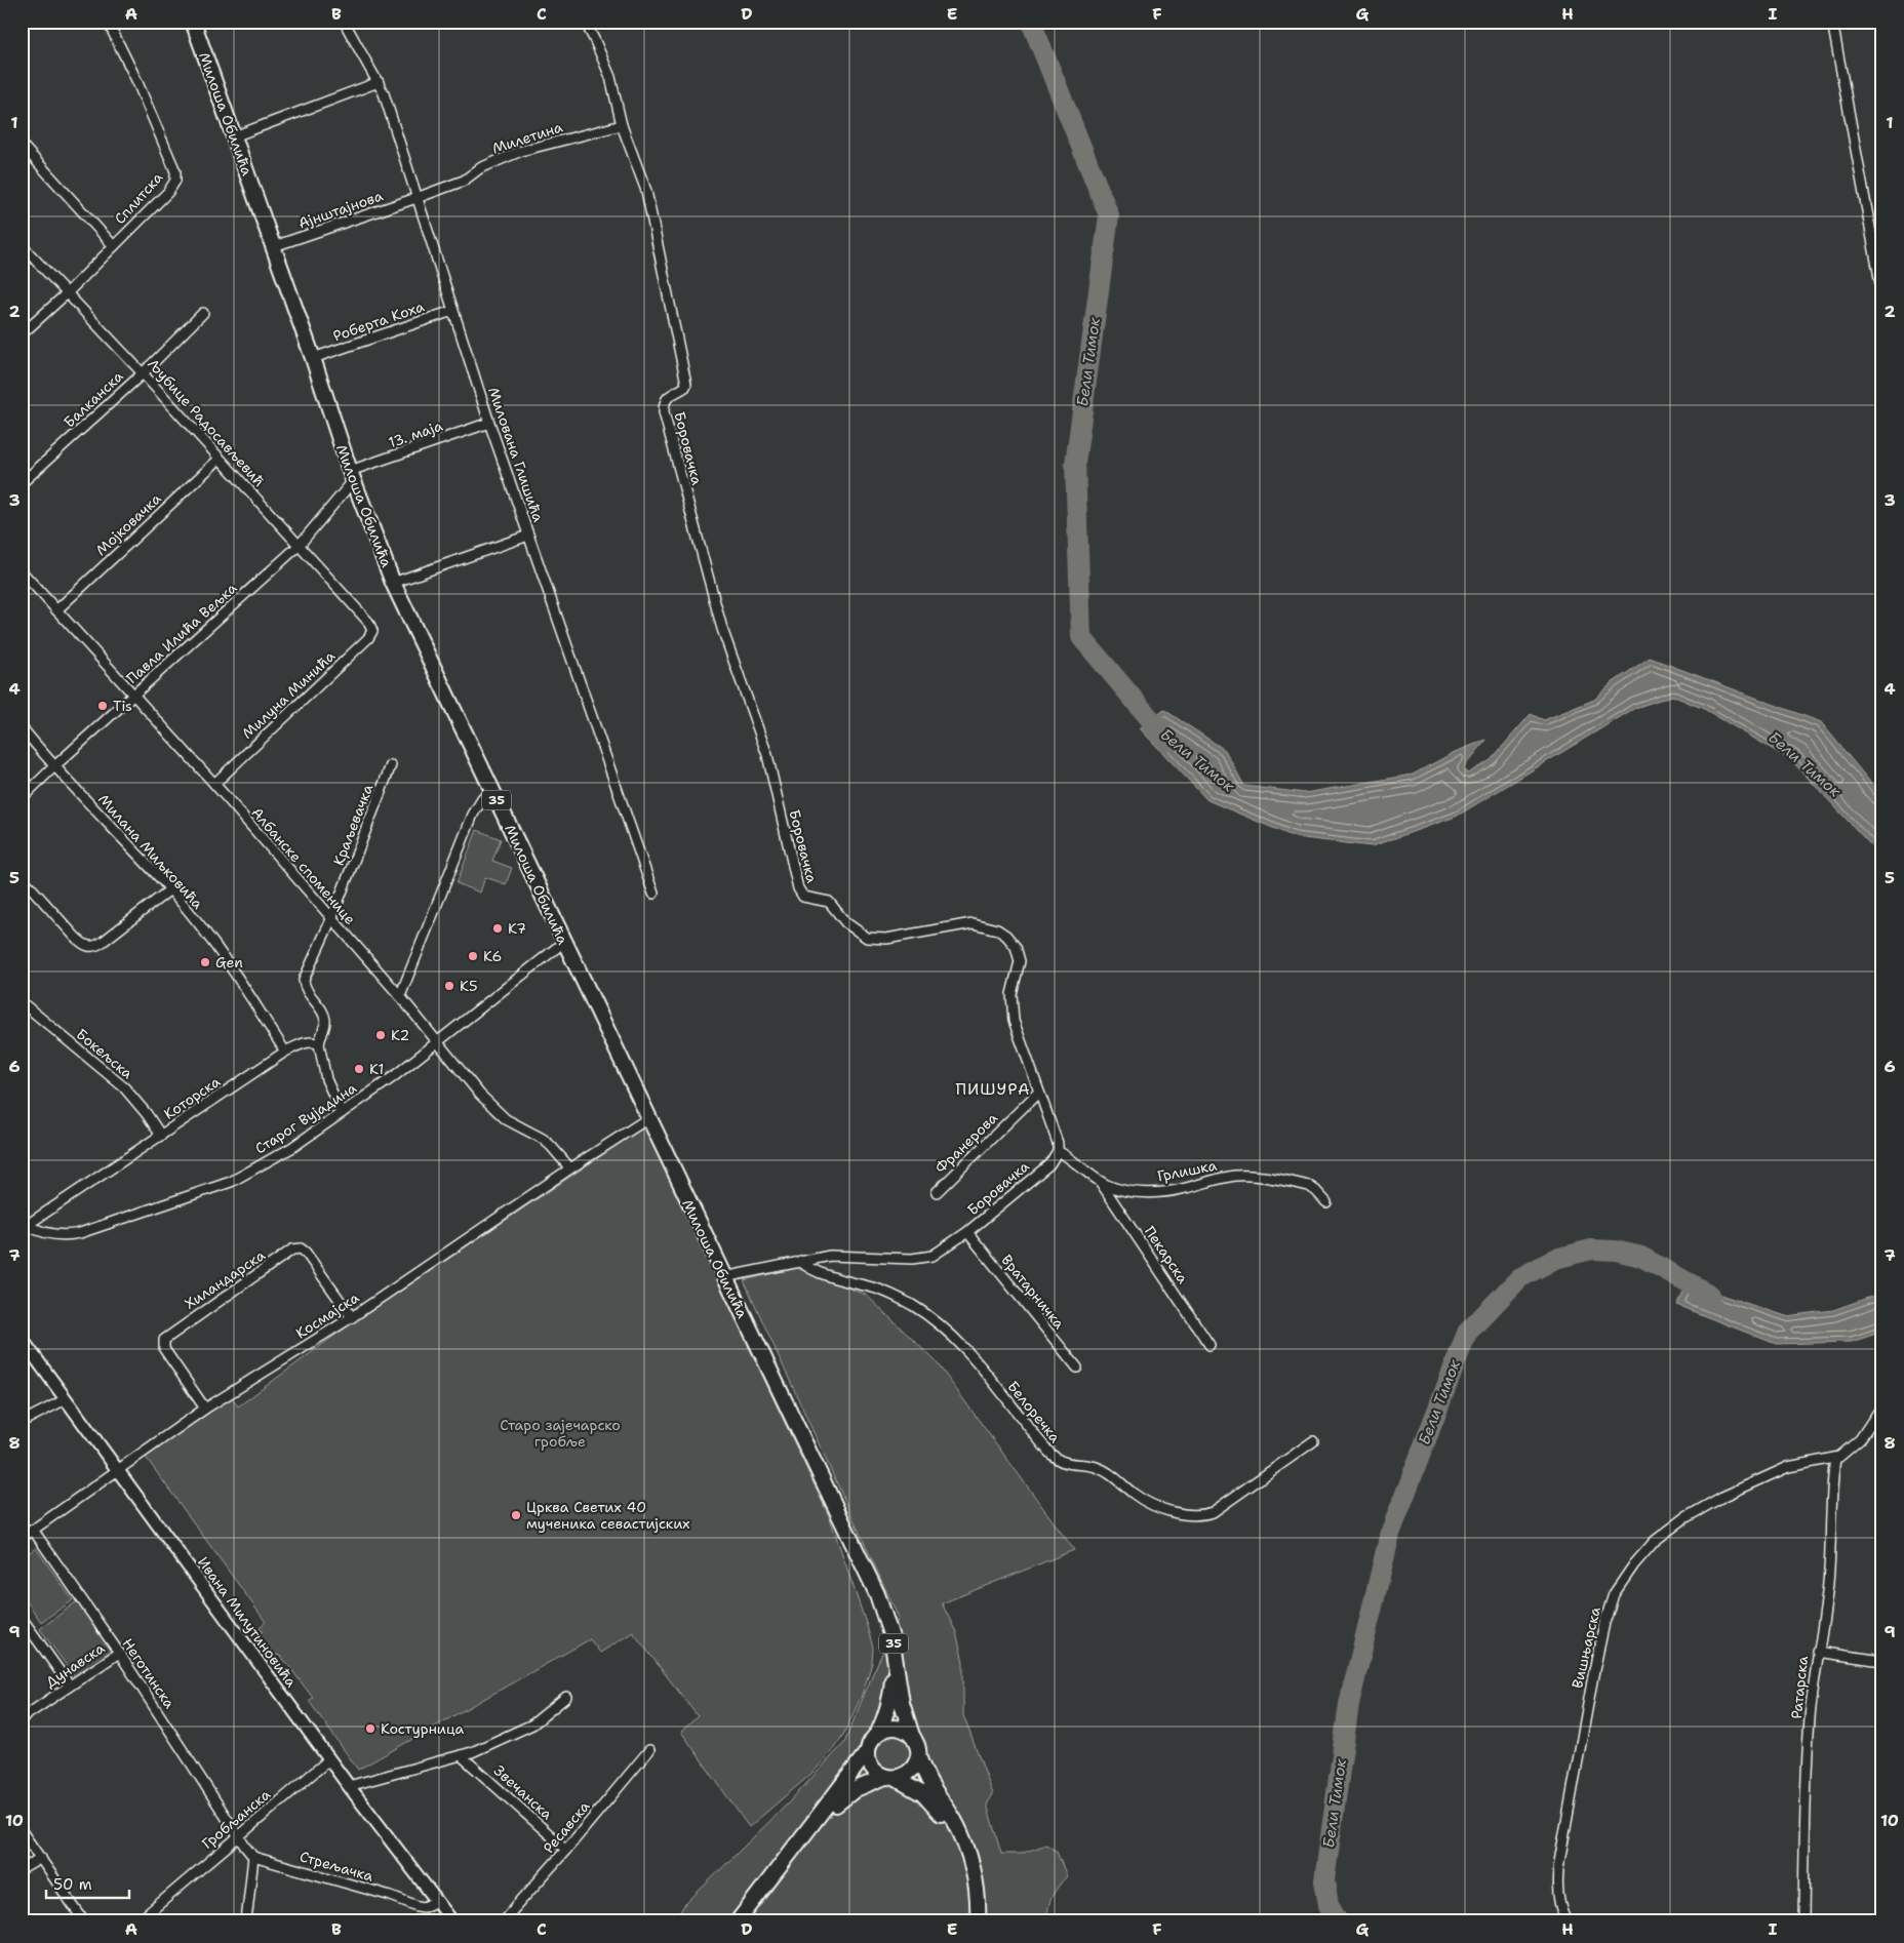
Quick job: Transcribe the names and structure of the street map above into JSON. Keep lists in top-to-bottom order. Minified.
{"streets":{"main road":["Милоша Обилића","35"],"street":["Милетина","Сплитска","Ајнштајнова","Роберта Коха","Балканска","Љубице Радосављевић","13. маја","Боровачка","Милована Глишића","Мојковачка","Павла Илића Вељка","Милуна Минића","Краљевачка","Милана Миљковића","Албанске споменице","Бокељска","Которска","Старог Вујадина","Франерова","Грлишка","Пекарска","Хиландарска","Вратарничка","Космајска","Белоречка","Ивана Милутиновића","Вишњарска","Дунавска","Неготинска","Ратарска","Звечанска","Гробљанска","Ресавска","Стрељачка"]},"crossings":[["Милоша Обилића","Ајнштајнова"],["Милоша Обилића","Роберта Коха"],["Милоша Обилића","13. маја"],["Милоша Обилића","Боровачка"],["Милоша Обилића","Павла Илића Вељка"],["Милоша Обилића","35"],["Милоша Обилића","Старог Вујадина"],["Милоша Обилића","Космајска"],["Милетина","Ајнштајнова"],["Милетина","Боровачка"],["Милетина","Милована Глишића"],["Сплитска","Љубице Радосављевић"],["Ајнштајнова","Милована Глишића"],["Роберта Коха","Милована Глишића"],["Балканска","Љубице Радосављевић"],["Љубице Радосављевић","Мојковачка"],["Љубице Радосављевић","Павла Илића Вељка"],["Љубице Радосављевић","Милуна Минића"],["13. маја","Милована Глишића"],["13. маја","Павла Илића Вељка"],["Боровачка","Франерова"],["Боровачка","Грлишка"],["Боровачка","Вратарничка"],["Боровачка","Белоречка"],["Мојковачка","Албанске споменице"],["Павла Илића Вељка","Милана Миљковића"],["Павла Илића Вељка","Албанске споменице"],["Милуна Минића","Албанске споменице"],["Краљевачка","Албанске споменице"],["Краљевачка","Которска"],["Милана Миљковића","Которска"],["Албанске споменице","Старог Вујадина"],["Албанске споменице","Космајска"],["Бокељска","Которска"],["Которска","Старог Вујадина"],["Грлишка","Пекарска"],["Хиландарска","Космајска"],["Космајска","Ивана Милутиновића"],["Космајска","Неготинска"],["Ивана Милутиновића","Гробљанска"],["Ивана Милутиновића","Стрељачка"],["Вишњарска","Ратарска"],["Дунавска","Неготинска"],["Неготинска","Гробљанска"],["Звечанска","Ресавска"]],"districts":["ПИШУРА"],"water":["Бели Тимок"],"parks":["Старо зајечарско гробље"],"places":["Tis","K7","K6","Gen","K5","K2","K1","Црква Светих 40 мученика севастијских","Костурница"],"scale_bar":"50 m","grid":{"columns":["A","B","C","D","E","F","G","H","I"],"rows":["1","2","3","4","5","6","7","8","9","10"]}}
